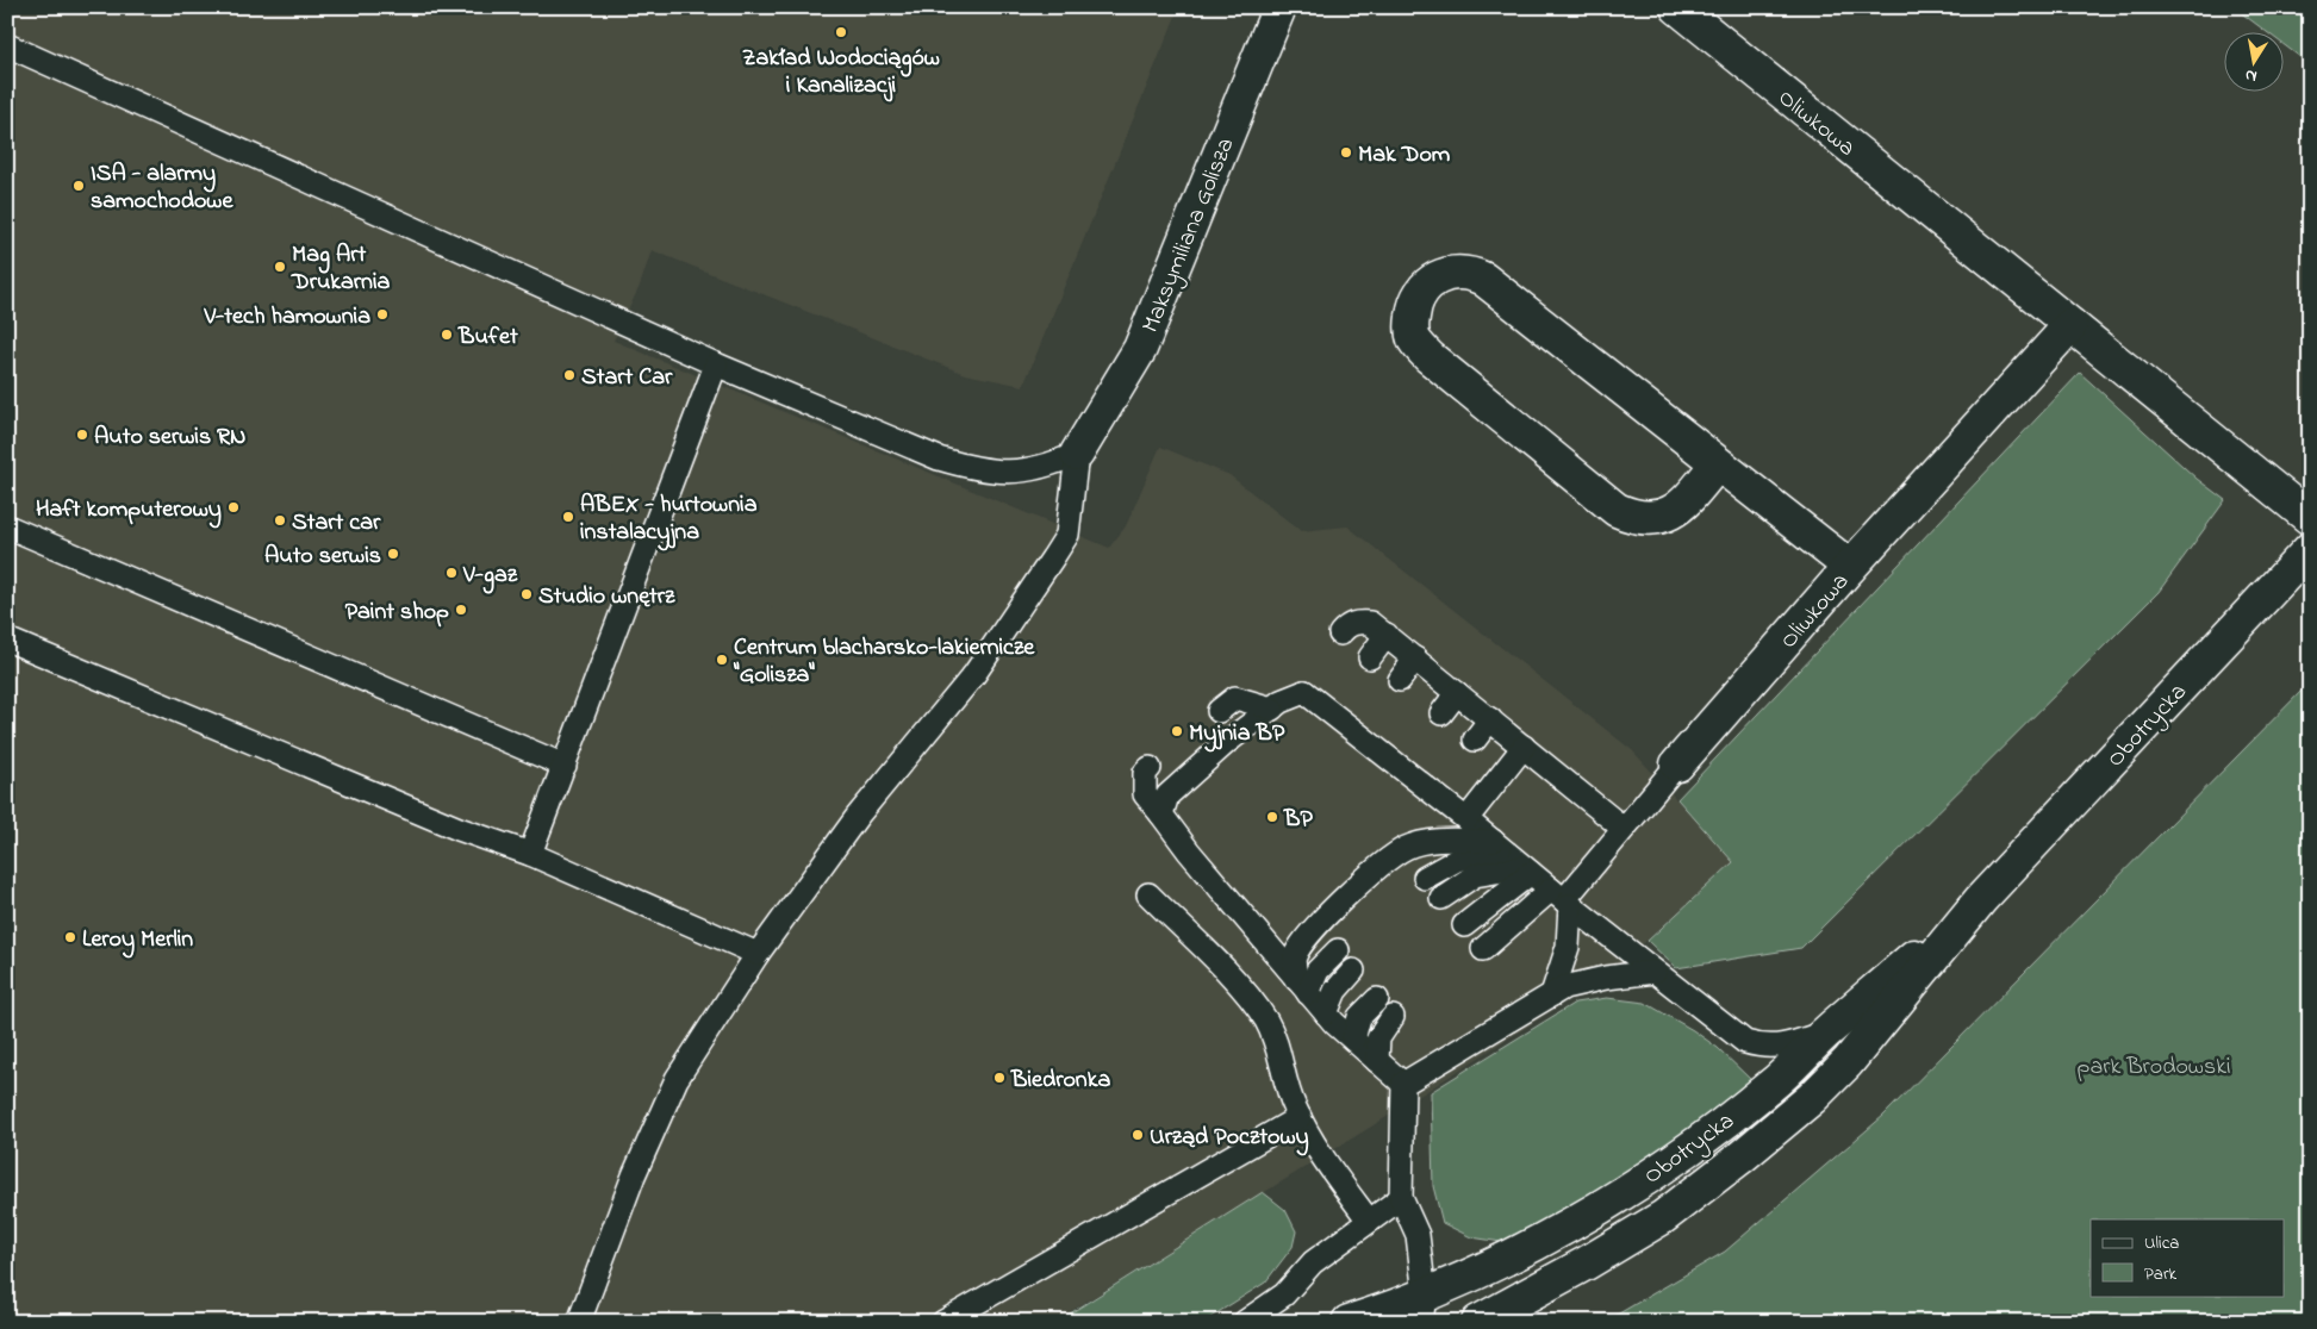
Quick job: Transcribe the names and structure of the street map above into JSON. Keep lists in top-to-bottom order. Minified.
{"streets":{"street":["Oliwkowa","Maksymiliana Golisza","Obotrycka"]},"parks":["park Brodowski"],"places":["Zakład Wodociągów i Kanalizacji","Mak Dom","ISA - alarmy samochodowe","Mag Art Drukarnia","V-tech hamownia","Bufet","Start Car","Auto serwis RN","Haft komputerowy","ABEX - hurtownia instalacyjna","Start car","Auto serwis","V-gaz","Studio wnętrz","Paint shop","Centrum blacharsko-lakiernicze \"Golisza\"","Myjnia BP","BP","Leroy Merlin","Biedronka","Urząd Pocztowy"],"legend":["Ulica","Park"],"north":"bottom"}
